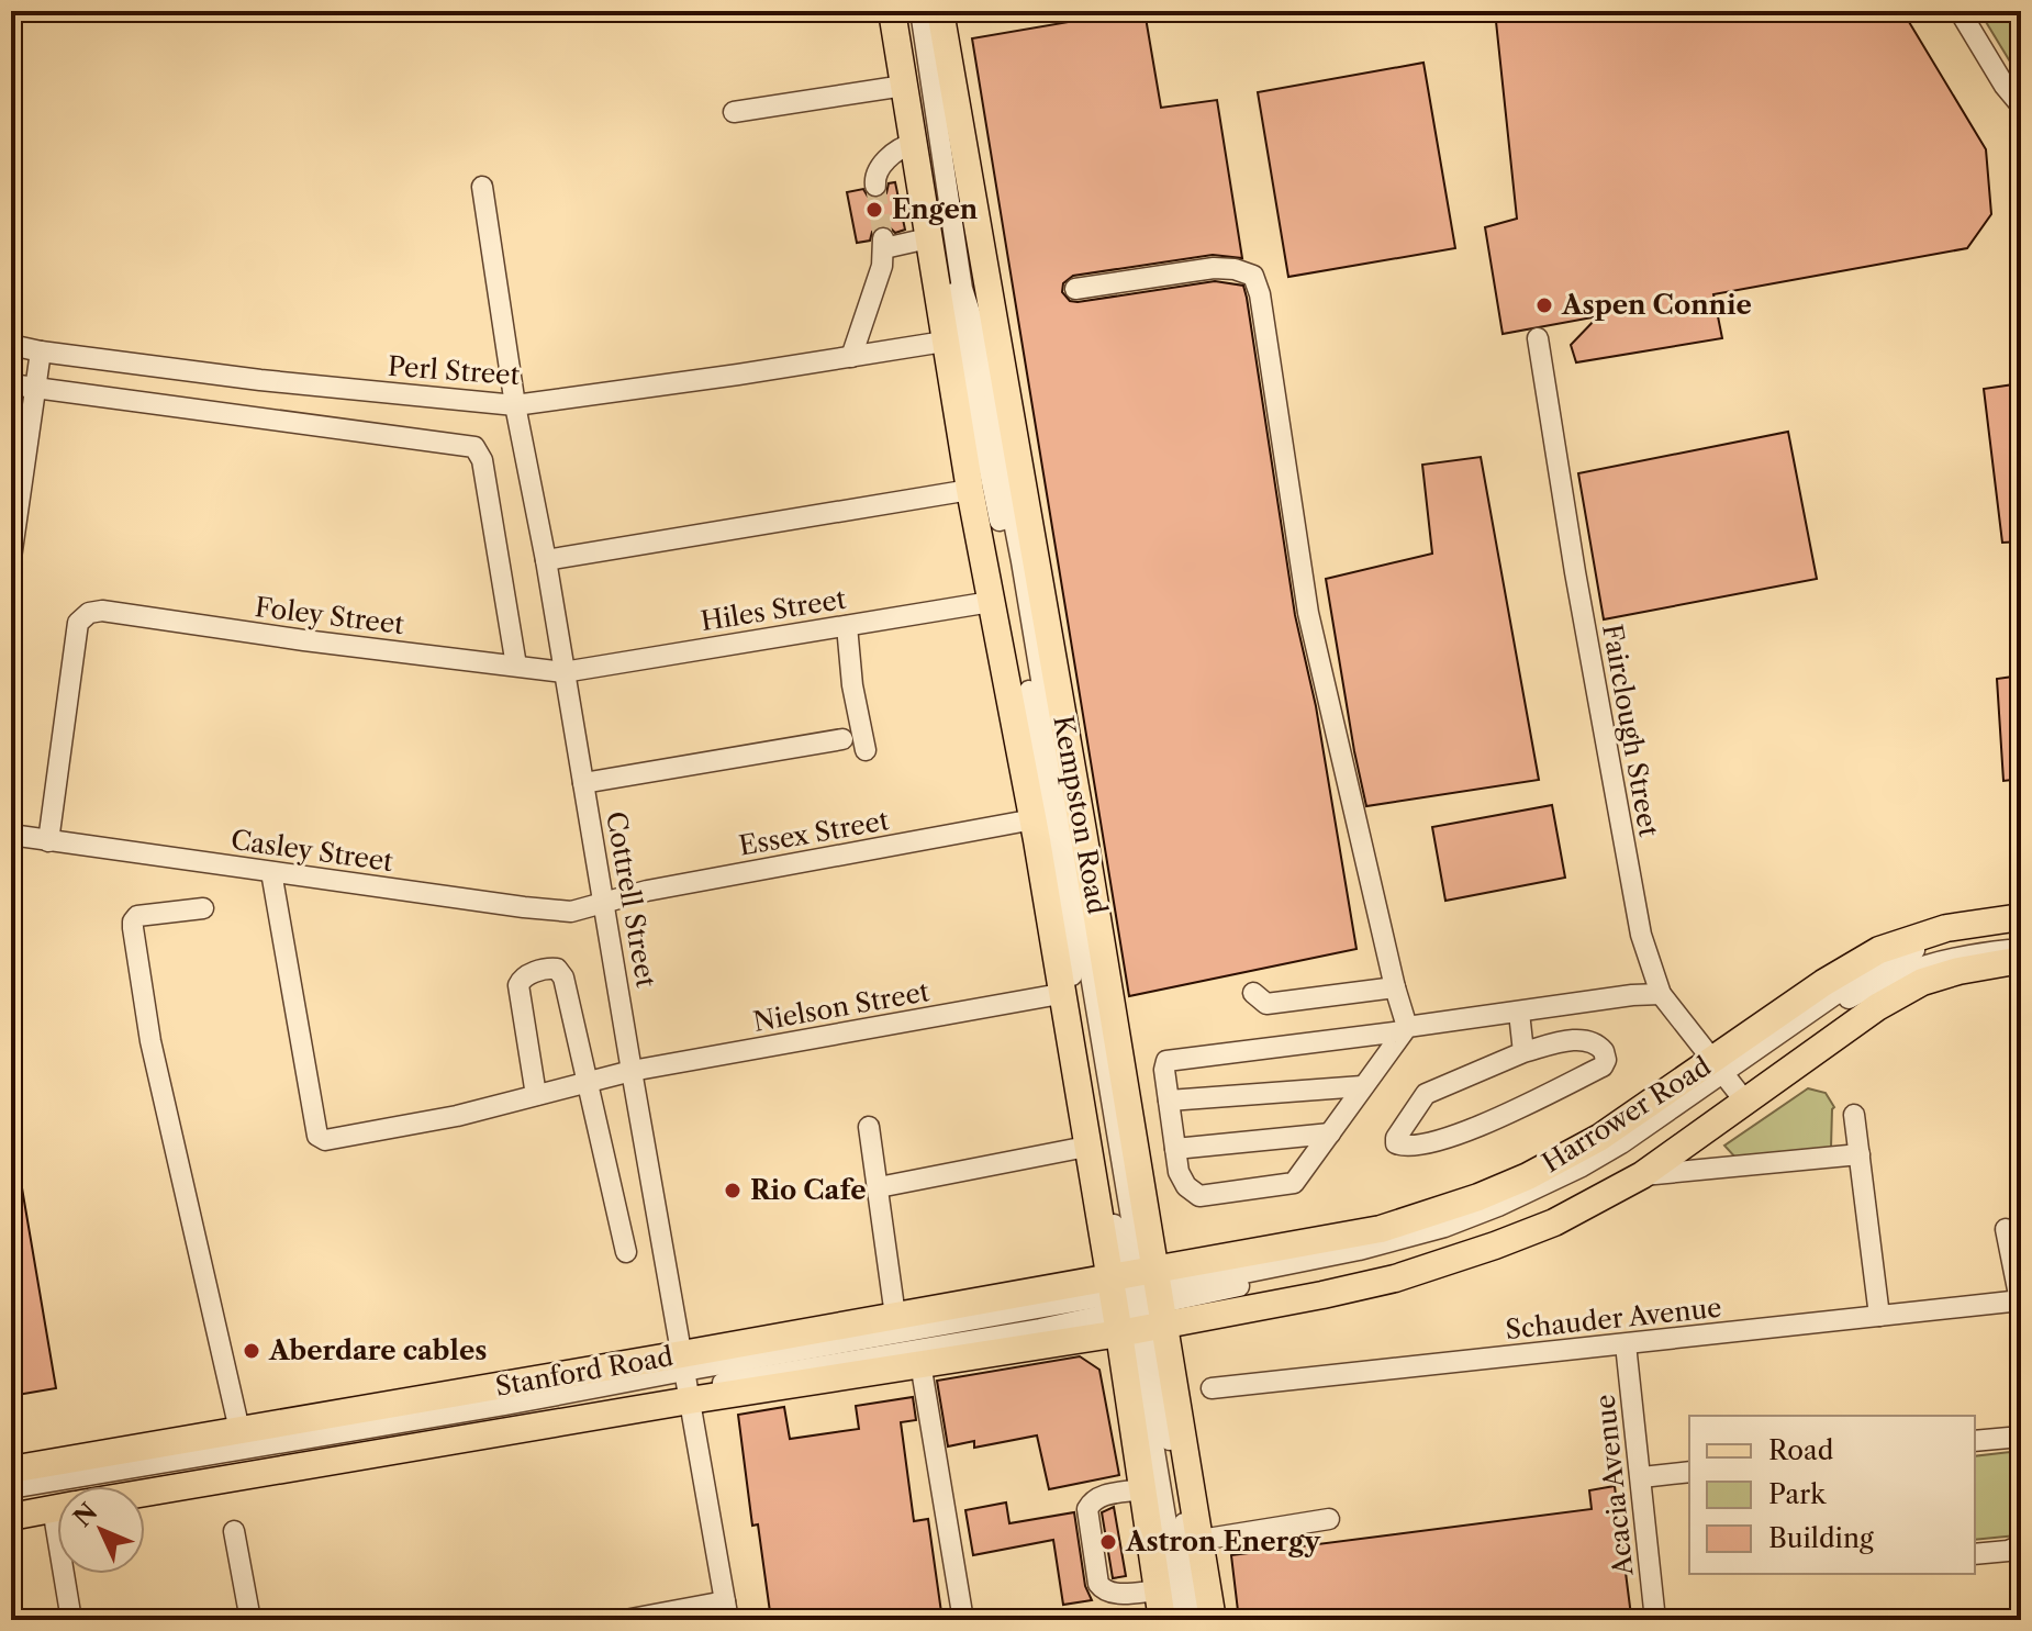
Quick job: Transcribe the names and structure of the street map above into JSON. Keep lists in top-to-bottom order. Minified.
{"streets":{"main road":["Kempston Road","Harrower Road","Stanford Road"],"street":["Perl Street","Hiles Street","Foley Street","Fairclough Street","Essex Street","Casley Street","Cottrell Street","Nielson Street","Schauder Avenue","Acacia Avenue"]},"crossings":[["Perl Street","Kempston Road"],["Perl Street","Cottrell Street"],["Hiles Street","Foley Street"],["Hiles Street","Kempston Road"],["Hiles Street","Cottrell Street"],["Foley Street","Casley Street"],["Foley Street","Cottrell Street"],["Fairclough Street","Harrower Road"],["Kempston Road","Essex Street"],["Kempston Road","Nielson Street"],["Kempston Road","Harrower Road"],["Kempston Road","Stanford Road"],["Essex Street","Casley Street"],["Essex Street","Cottrell Street"],["Casley Street","Cottrell Street"],["Casley Street","Nielson Street"],["Cottrell Street","Nielson Street"],["Cottrell Street","Stanford Road"],["Harrower Road","Stanford Road"],["Schauder Avenue","Acacia Avenue"]],"places":["Engen","Aspen Connie","Rio Cafe","Aberdare cables","Astron Energy"],"legend":["Road","Park","Building"],"north":"top left"}
